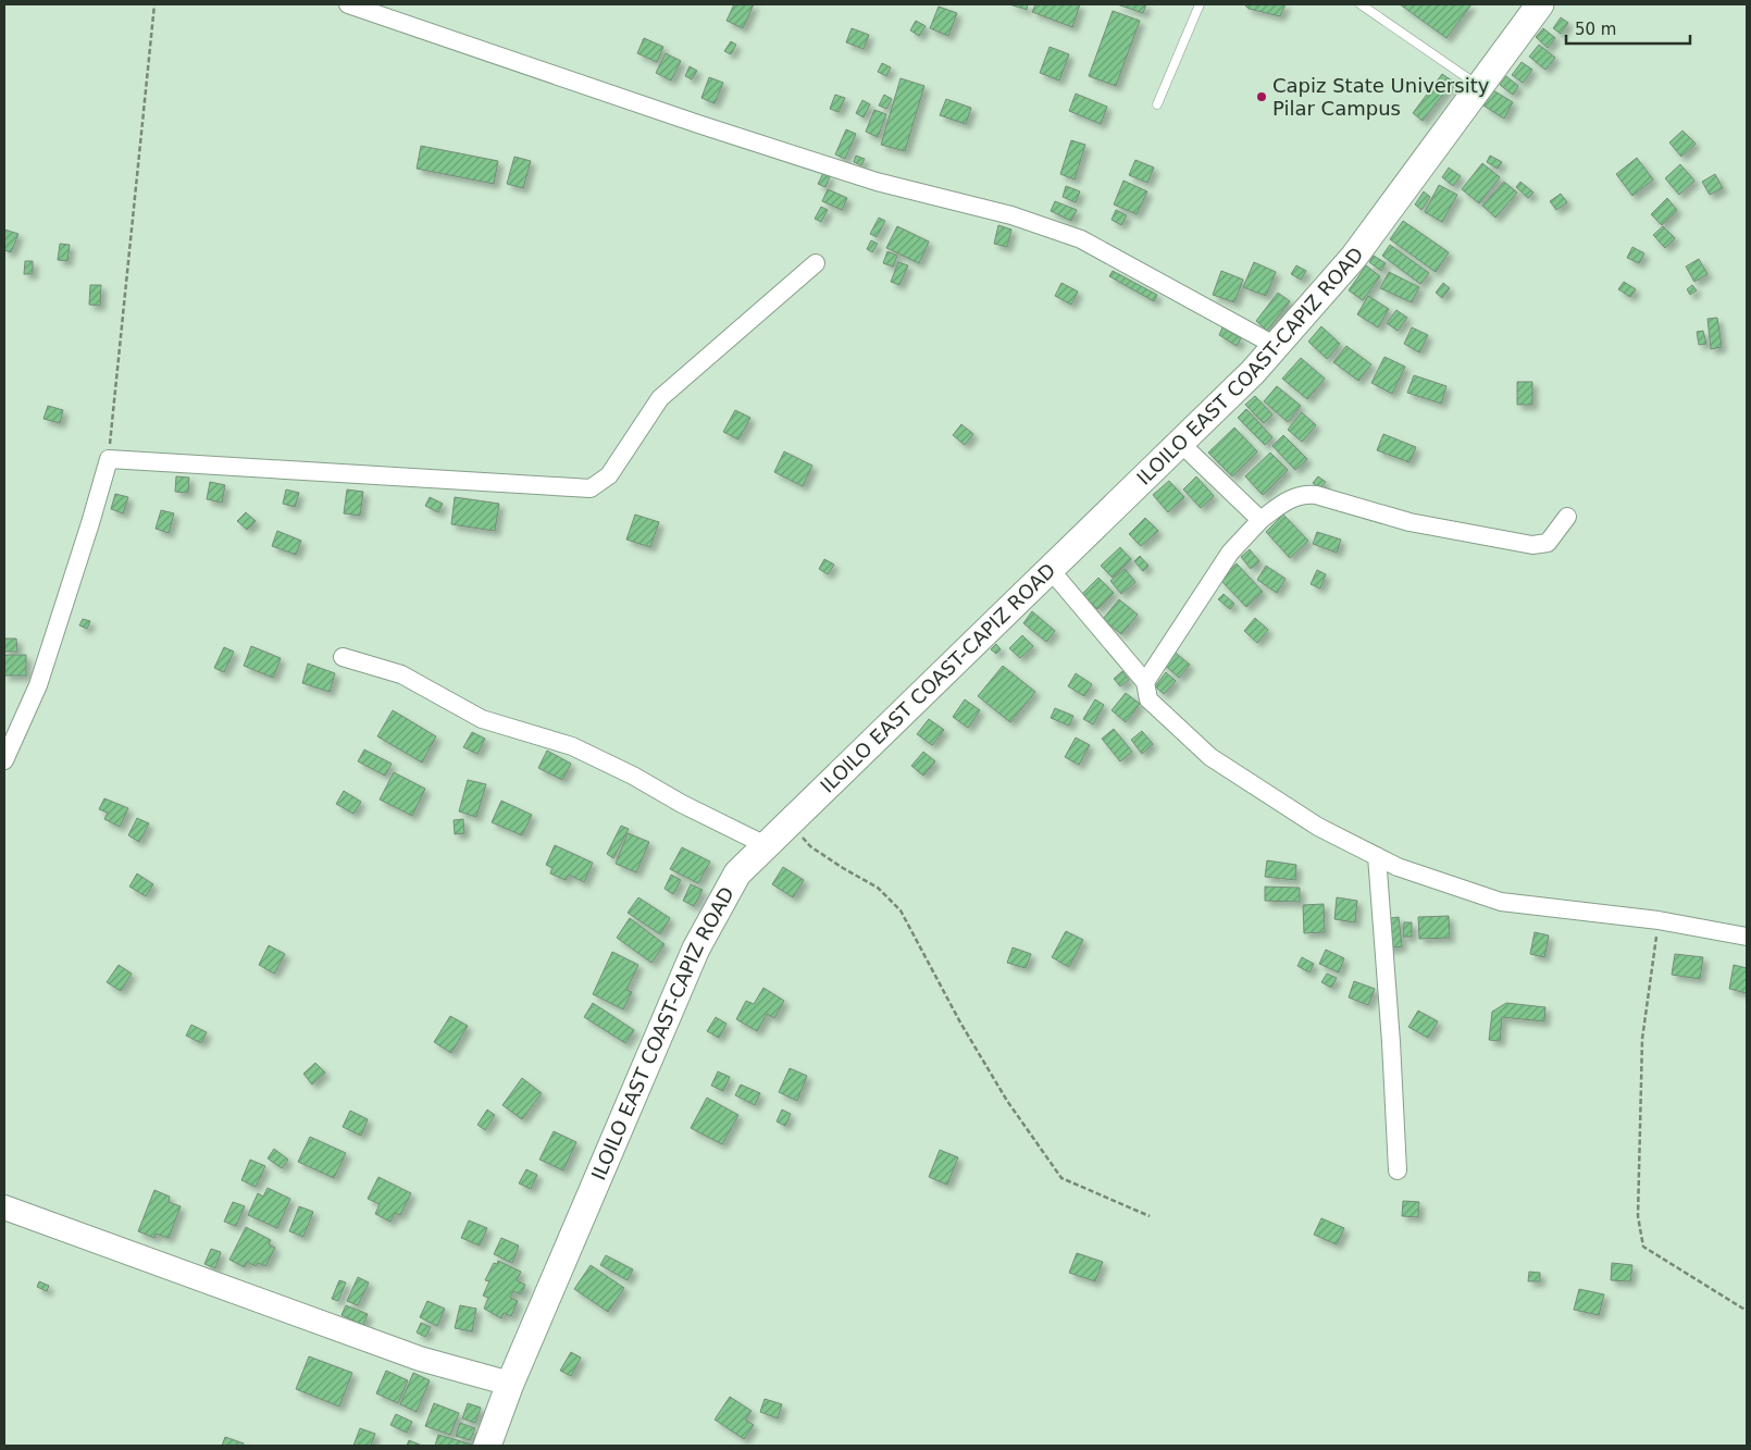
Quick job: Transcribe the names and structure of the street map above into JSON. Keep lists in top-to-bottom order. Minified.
{"streets":{"main road":["ILOILO EAST COAST-CAPIZ ROAD"]},"places":["Capiz State University Pilar Campus"],"scale_bar":"50 m"}
